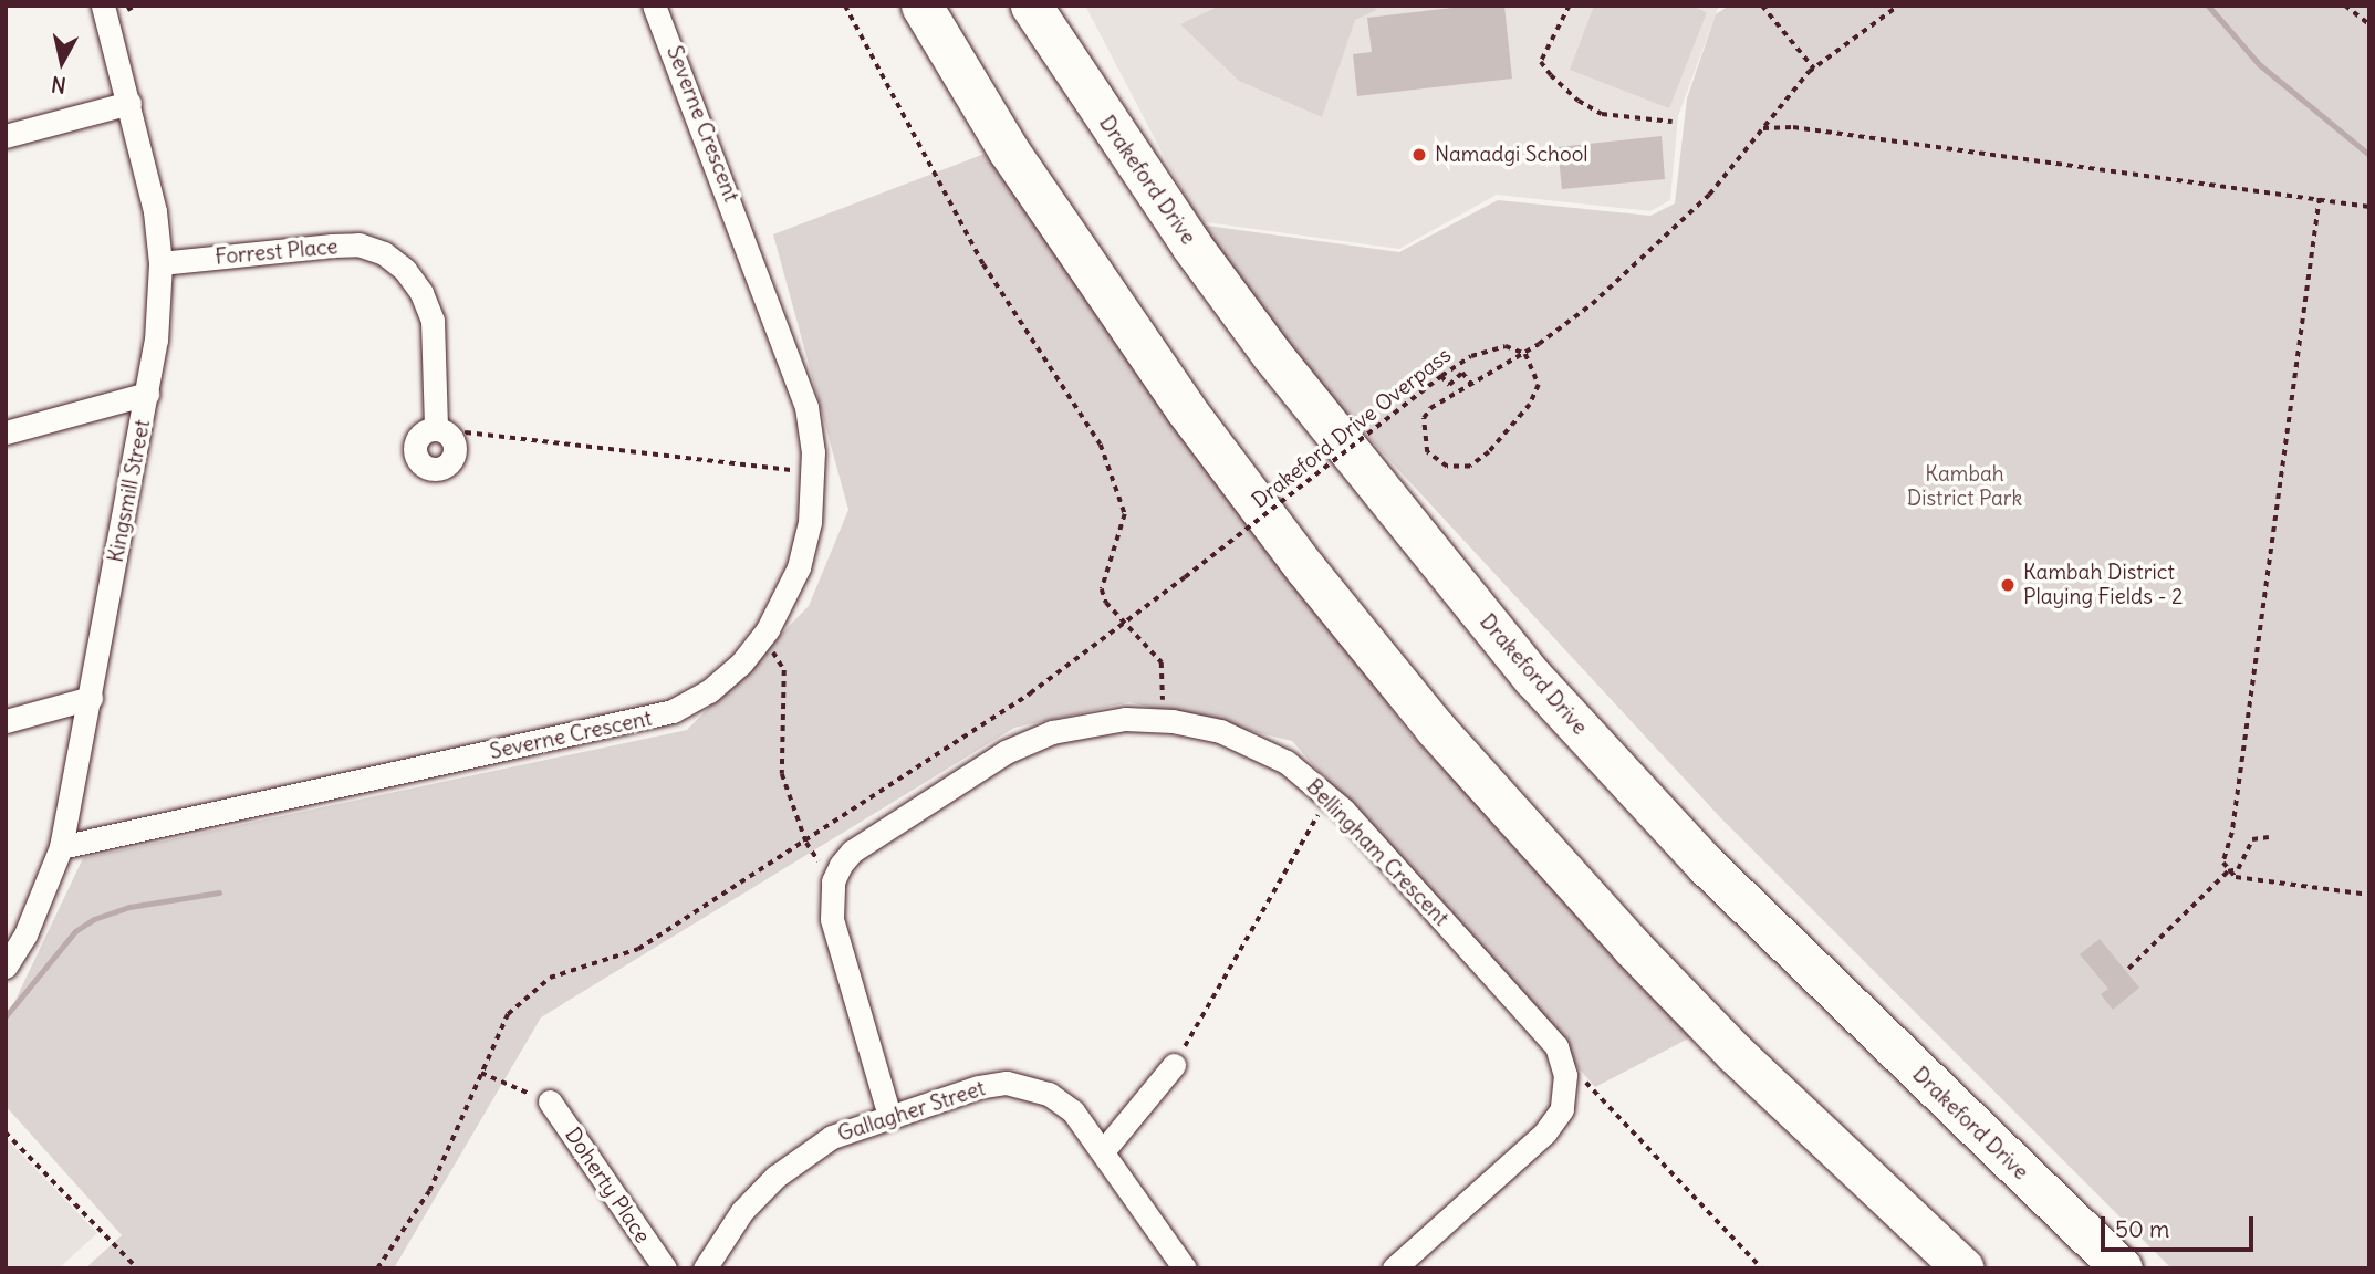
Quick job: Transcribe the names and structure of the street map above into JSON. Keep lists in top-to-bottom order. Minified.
{"streets":{"highway":["Drakeford Drive"],"street":["Severne Crescent","Forrest Place","Kingsmill Street","Bellingham Crescent","Gallagher Street","Doherty Place"],"path":["Drakeford Drive Overpass"]},"crossings":[["Severne Crescent","Kingsmill Street"],["Forrest Place","Kingsmill Street"],["Bellingham Crescent","Gallagher Street"]],"parks":["Kambah District Park"],"places":["Namadgi School","Kambah District Playing Fields - 2"],"scale_bar":"50 m","north":"bottom"}
